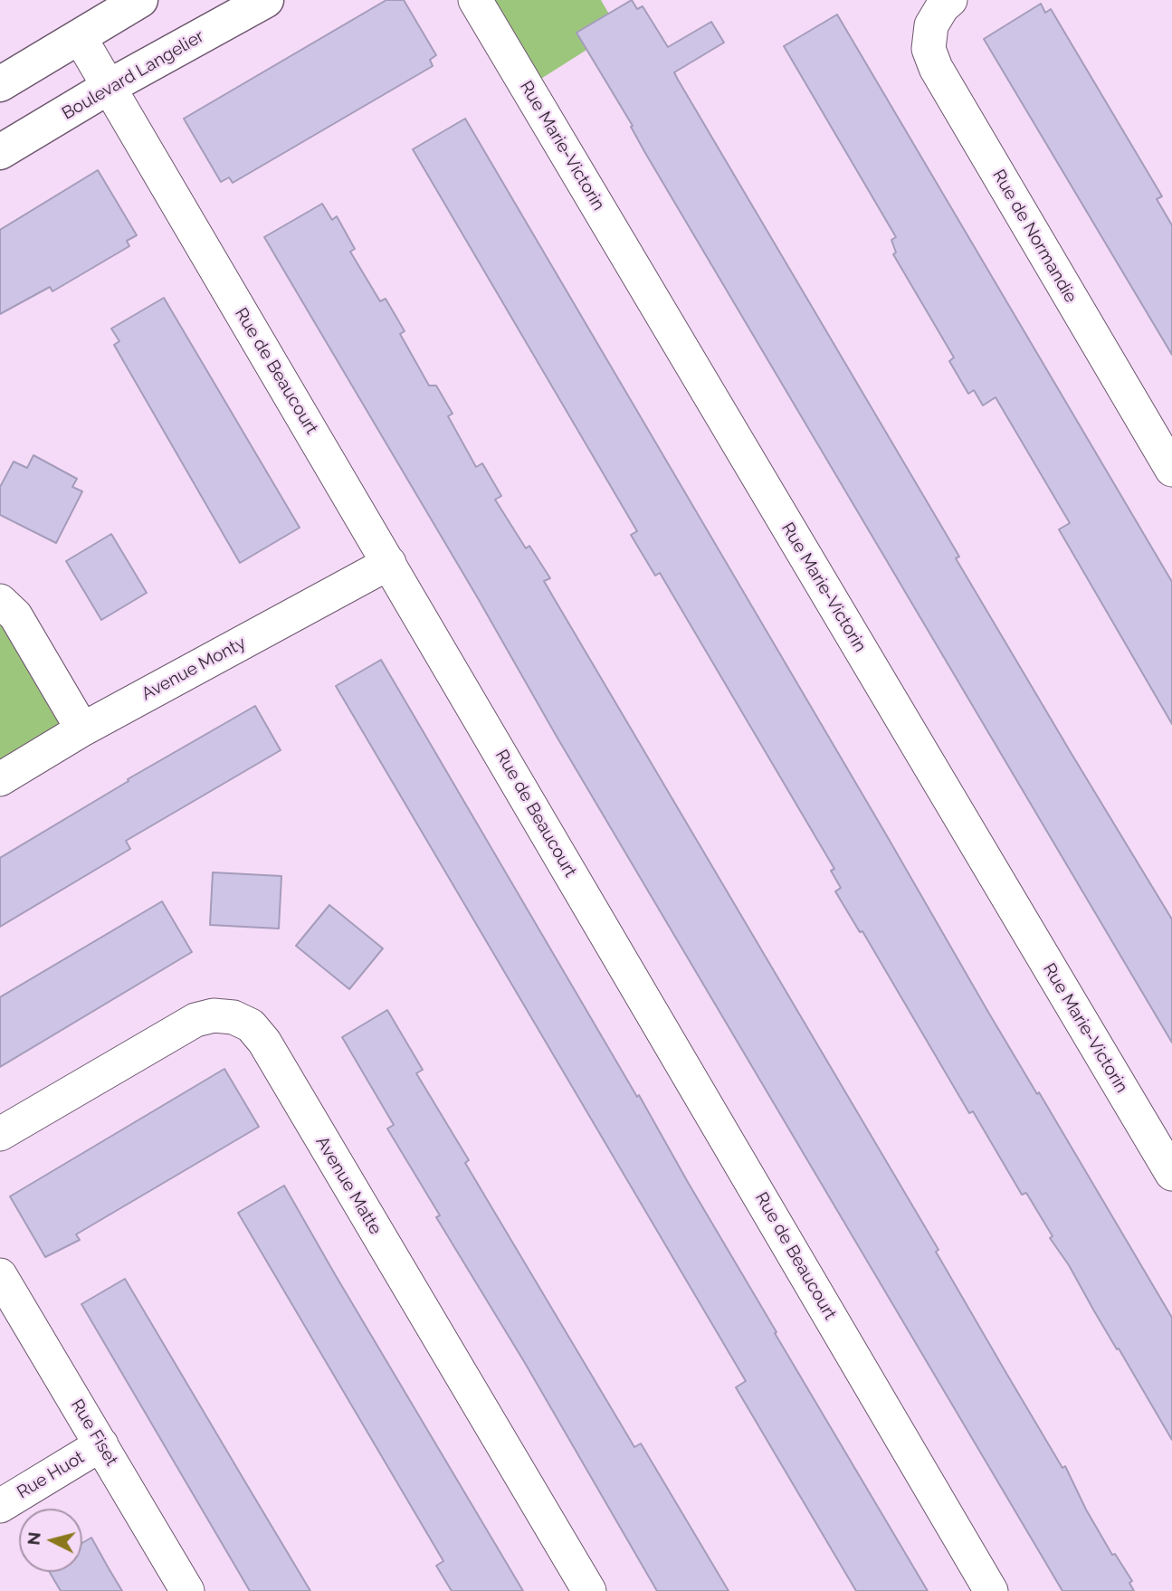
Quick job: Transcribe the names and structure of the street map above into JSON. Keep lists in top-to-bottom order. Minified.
{"streets":{"main road":["Boulevard Langelier"],"street":["Rue Marie-Victorin","Rue de Normandie","Rue de Beaucourt","Avenue Monty","Avenue Matte","Rue Fiset","Rue Huot"]},"crossings":[["Boulevard Langelier","Rue de Beaucourt"],["Rue de Beaucourt","Avenue Monty"],["Rue Fiset","Rue Huot"]],"north":"left"}
